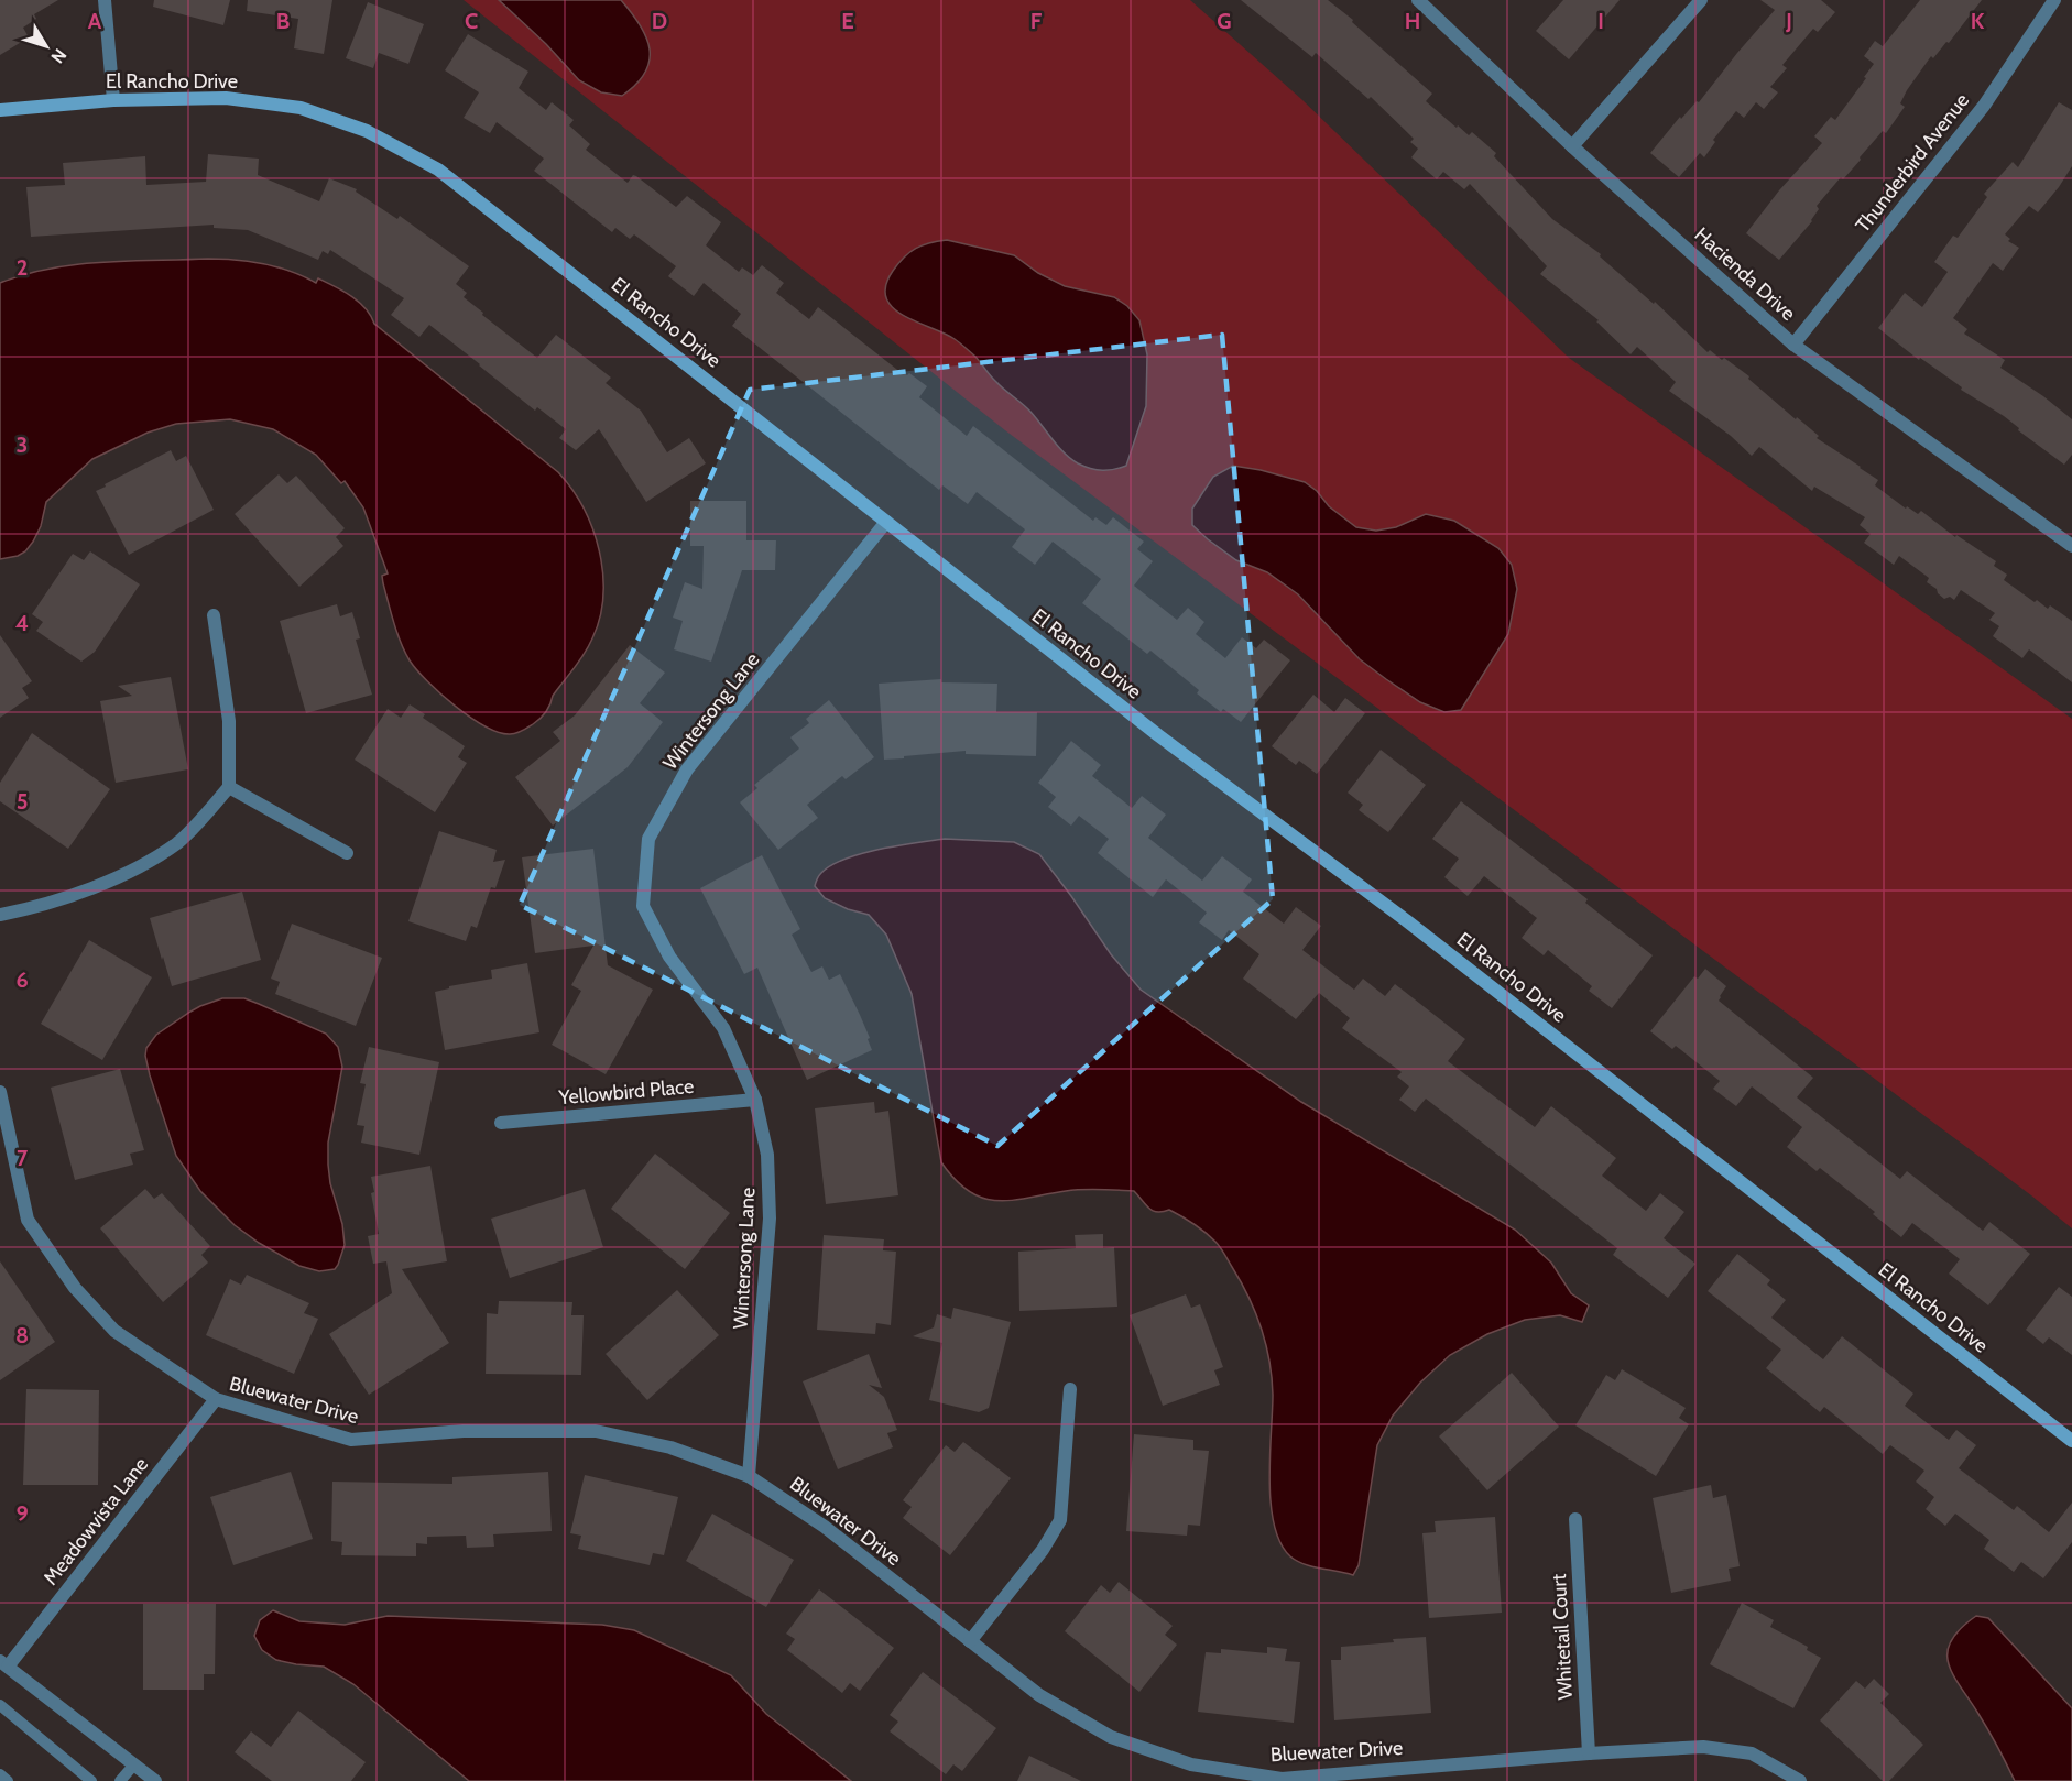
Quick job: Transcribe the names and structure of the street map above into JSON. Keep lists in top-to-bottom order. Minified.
{"streets":{"street":["El Rancho Drive","Thunderbird Avenue","Hacienda Drive","Wintersong Lane","Yellowbird Place","Bluewater Drive","Meadowvista Lane","Whitetail Court"]},"crossings":[["El Rancho Drive","Wintersong Lane"],["Thunderbird Avenue","Hacienda Drive"],["Wintersong Lane","Yellowbird Place"],["Wintersong Lane","Bluewater Drive"],["Bluewater Drive","Meadowvista Lane"],["Bluewater Drive","Whitetail Court"]],"north":"bottom right","grid":{"columns":["A","B","C","D","E","F","G","H","I","J","K"],"rows":["2","3","4","5","6","7","8","9"]}}
